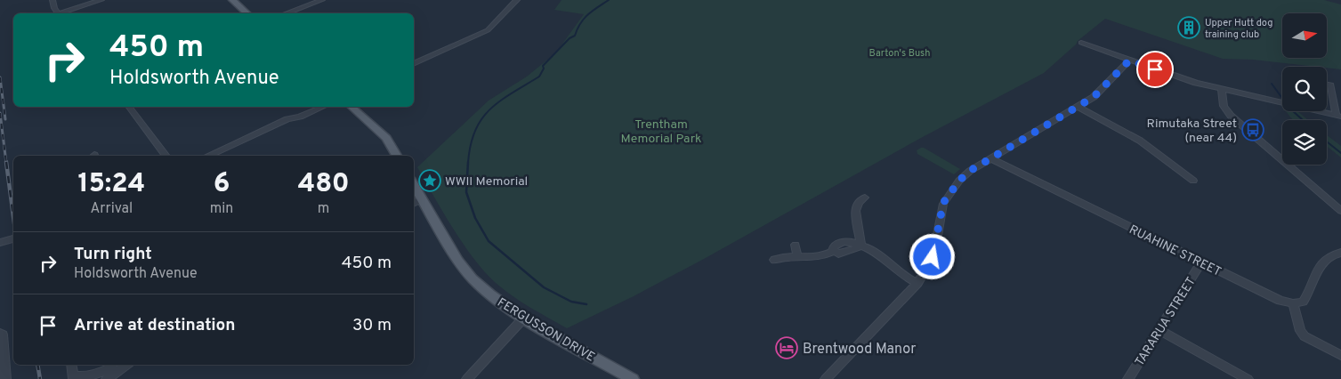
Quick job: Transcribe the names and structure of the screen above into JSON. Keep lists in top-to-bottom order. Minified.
{"streets":{"main road":["FERGUSSON DRIVE"],"street":["RUAHINE STREET","TARARUA STREET"]},"crossings":[["RUAHINE STREET","TARARUA STREET"]],"parks":["Barton's Bush","Trentham Memorial Park"],"places":{"building":["Upper Hutt dog training club"],"bus stop":["Rimutaka Street (near 44)"],"place":["WWII Memorial"],"hotel":["Brentwood Manor"]},"north":"right","page":{"turn":["450 m","Holdsworth Avenue"],"eta":["15:24","Arrival","6","min","480","m"],"list":[{"name":"Turn right","note":"Holdsworth Avenue","value":"450 m"},{"name":"Arrive at destination","value":"30 m"}]}}
